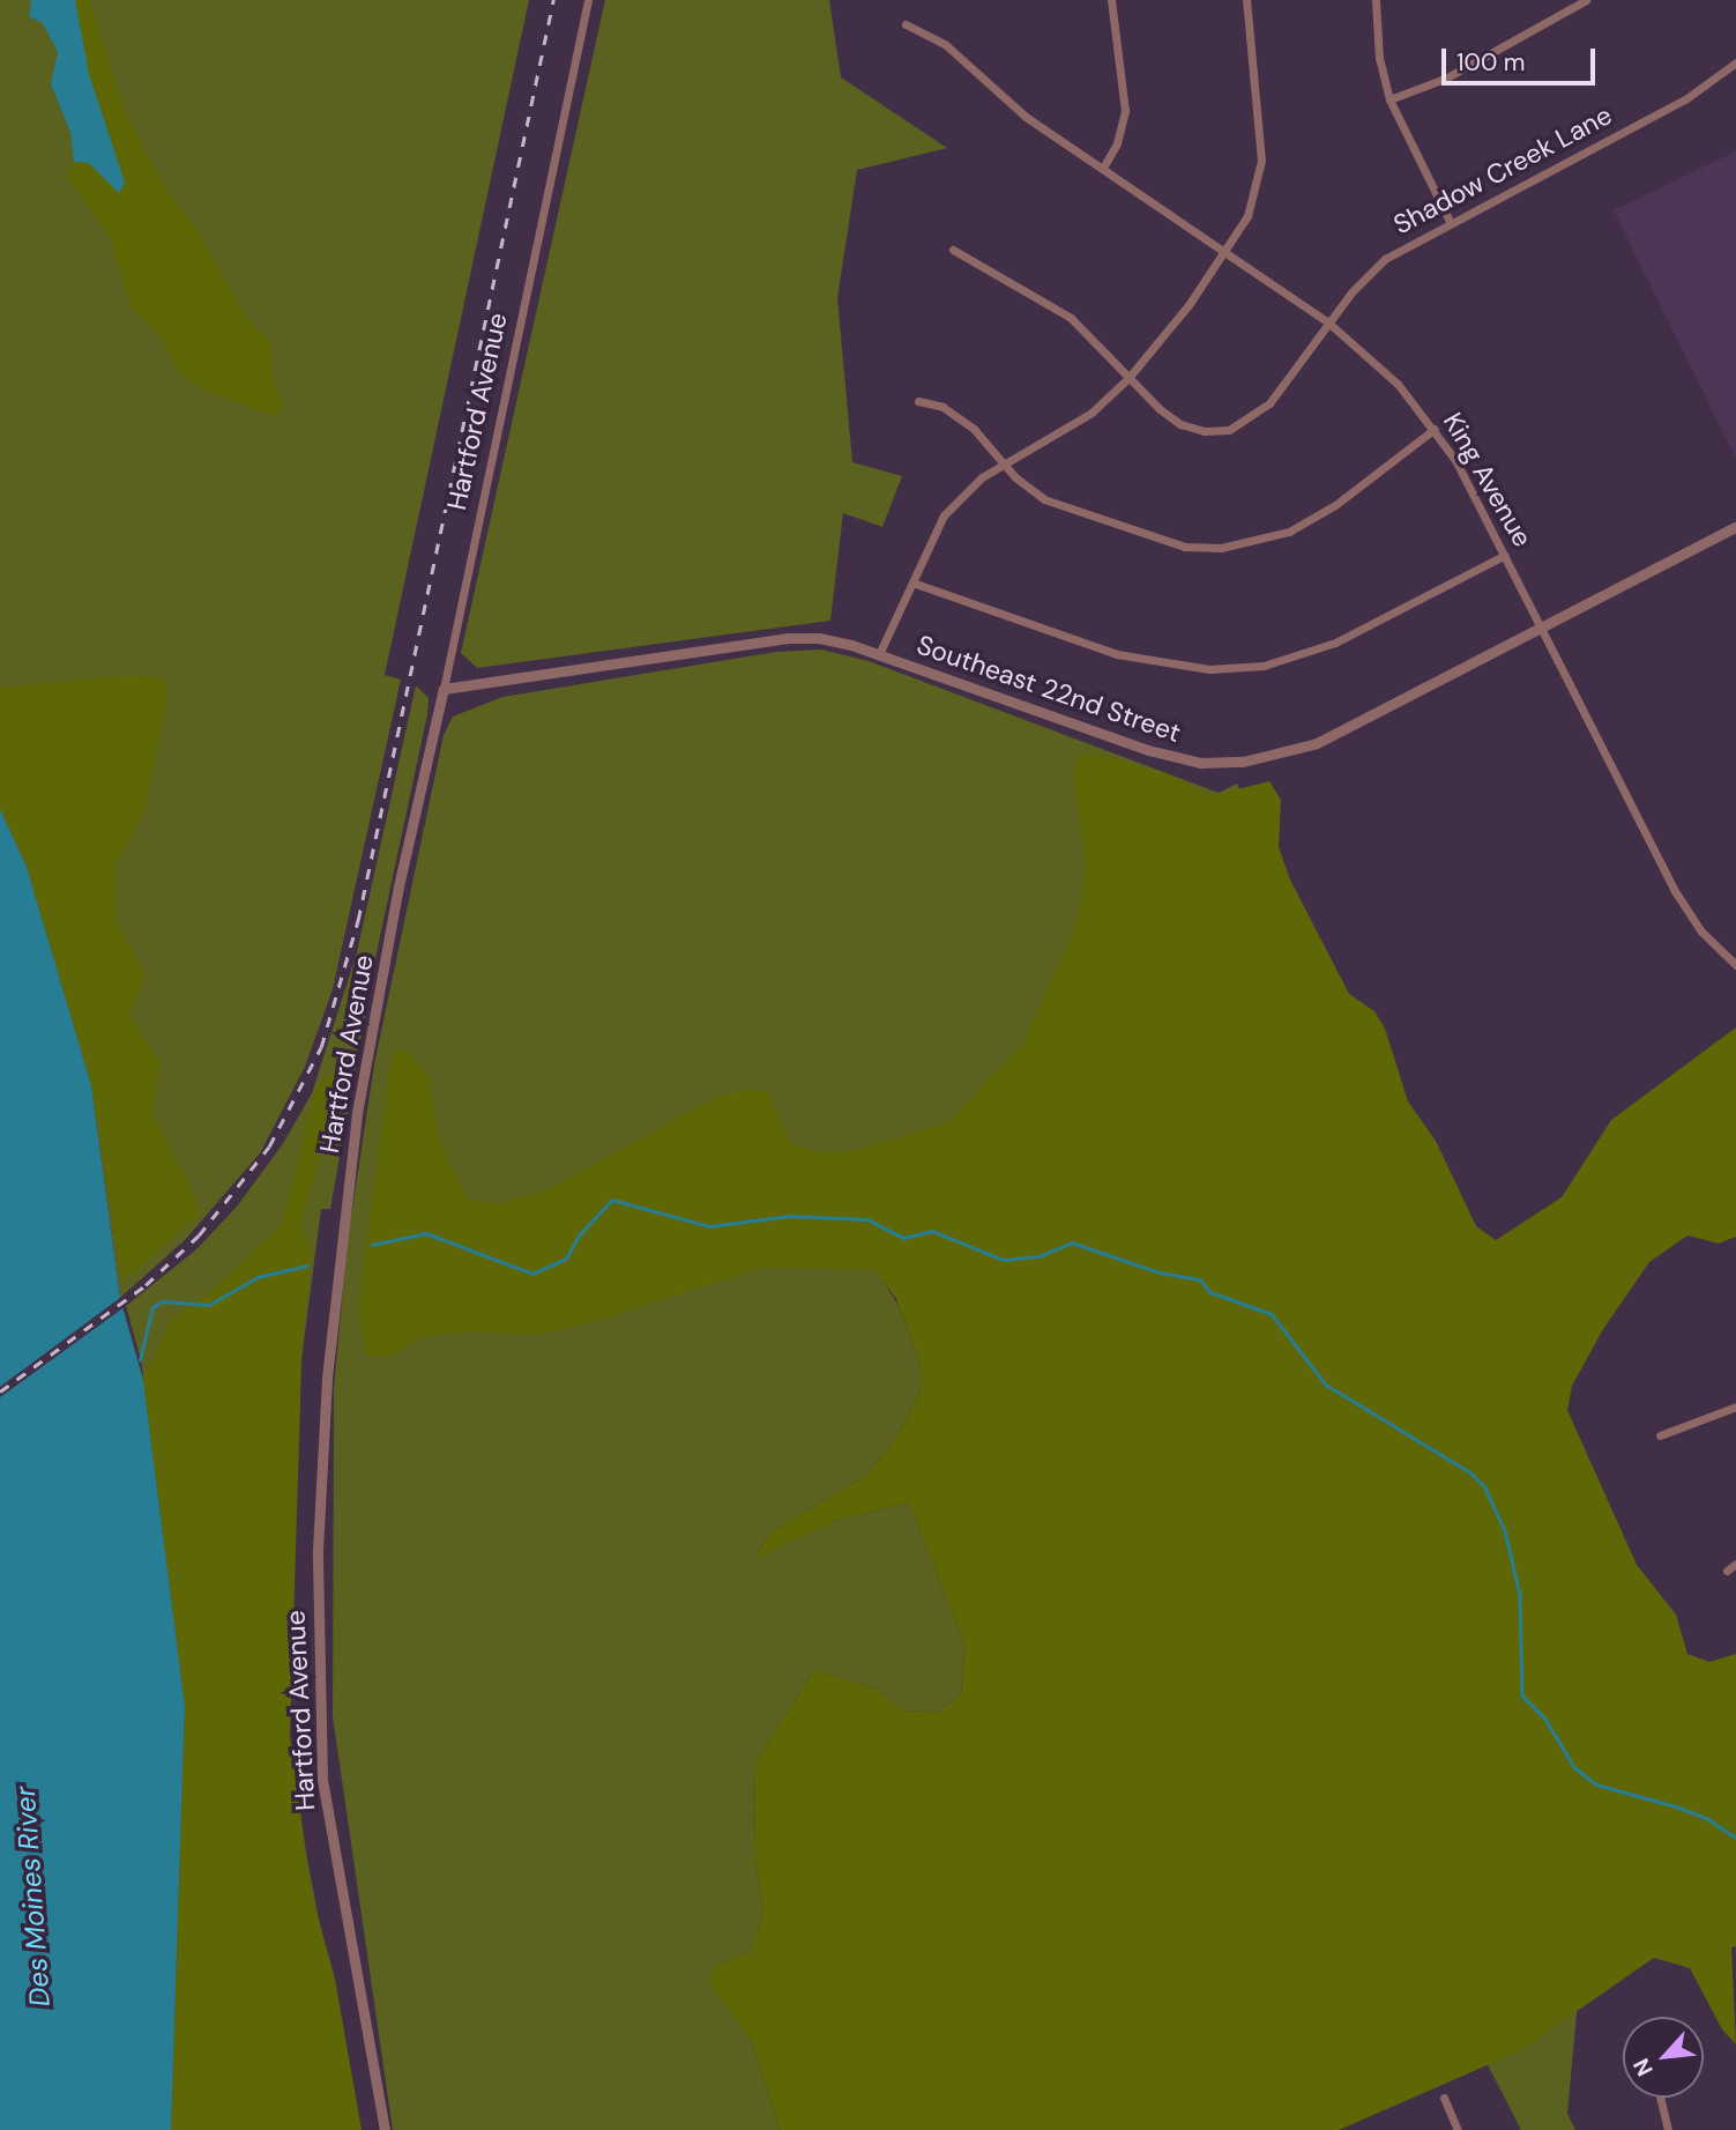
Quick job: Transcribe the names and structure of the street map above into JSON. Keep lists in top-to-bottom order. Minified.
{"streets":{"street":["Shadow Creek Lane","Hartford Avenue","King Avenue","Southeast 22nd Street"]},"crossings":[["Shadow Creek Lane","King Avenue"],["Hartford Avenue","Southeast 22nd Street"],["King Avenue","Southeast 22nd Street"]],"water":["Des Moines River"],"scale_bar":"100 m","north":"bottom left"}
